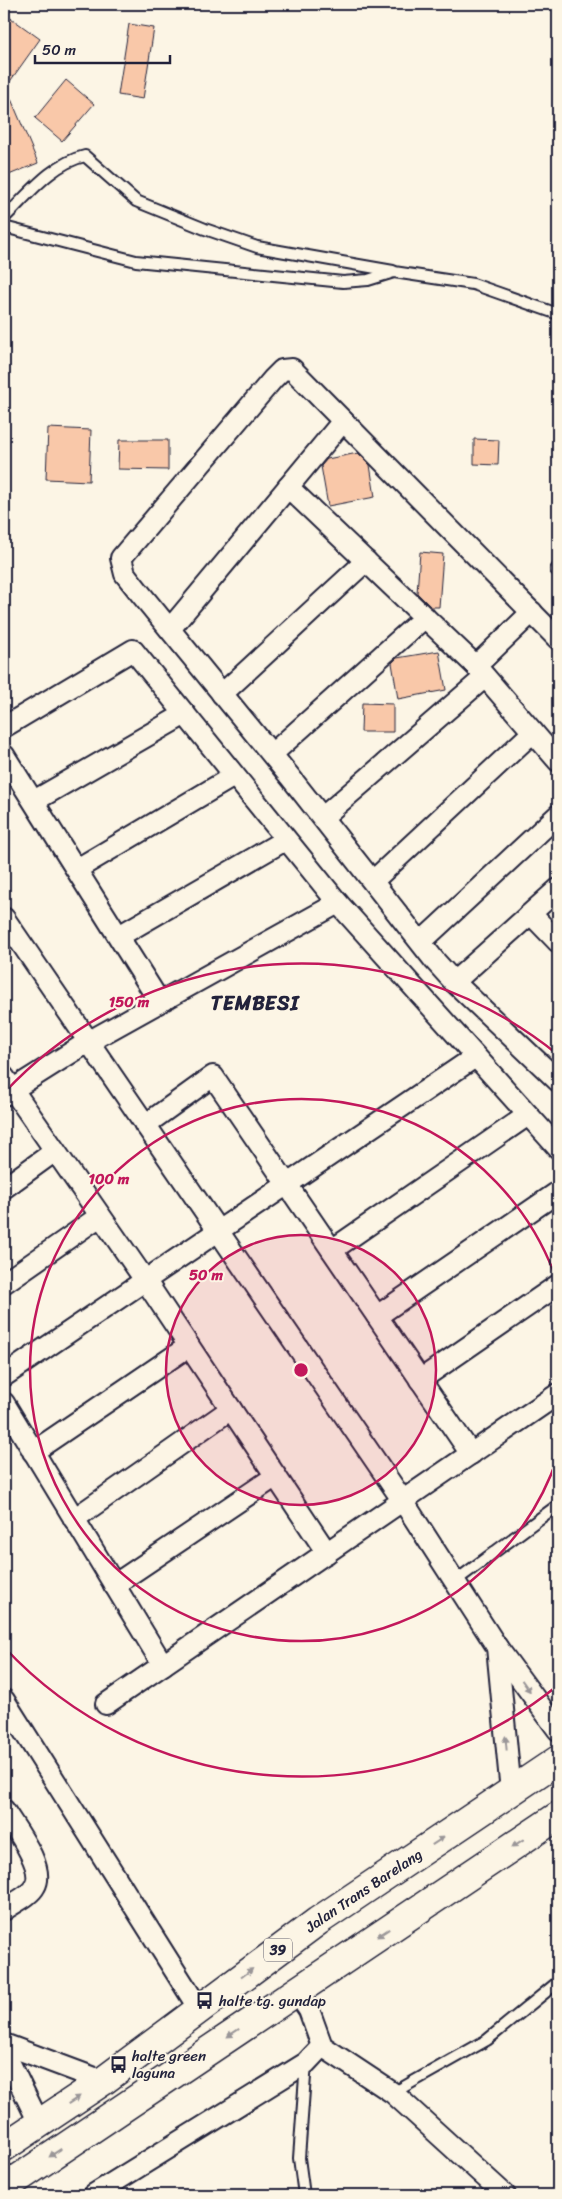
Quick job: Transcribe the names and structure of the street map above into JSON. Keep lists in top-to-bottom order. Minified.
{"streets":{"highway":["Jalan Trans Barelang","39"]},"districts":["TEMBESI"],"places":{"bus stop":["halte tg. gundap","halte green laguna"]},"scale_bar":"50 m","rings":["150 m","100 m","50 m"]}
